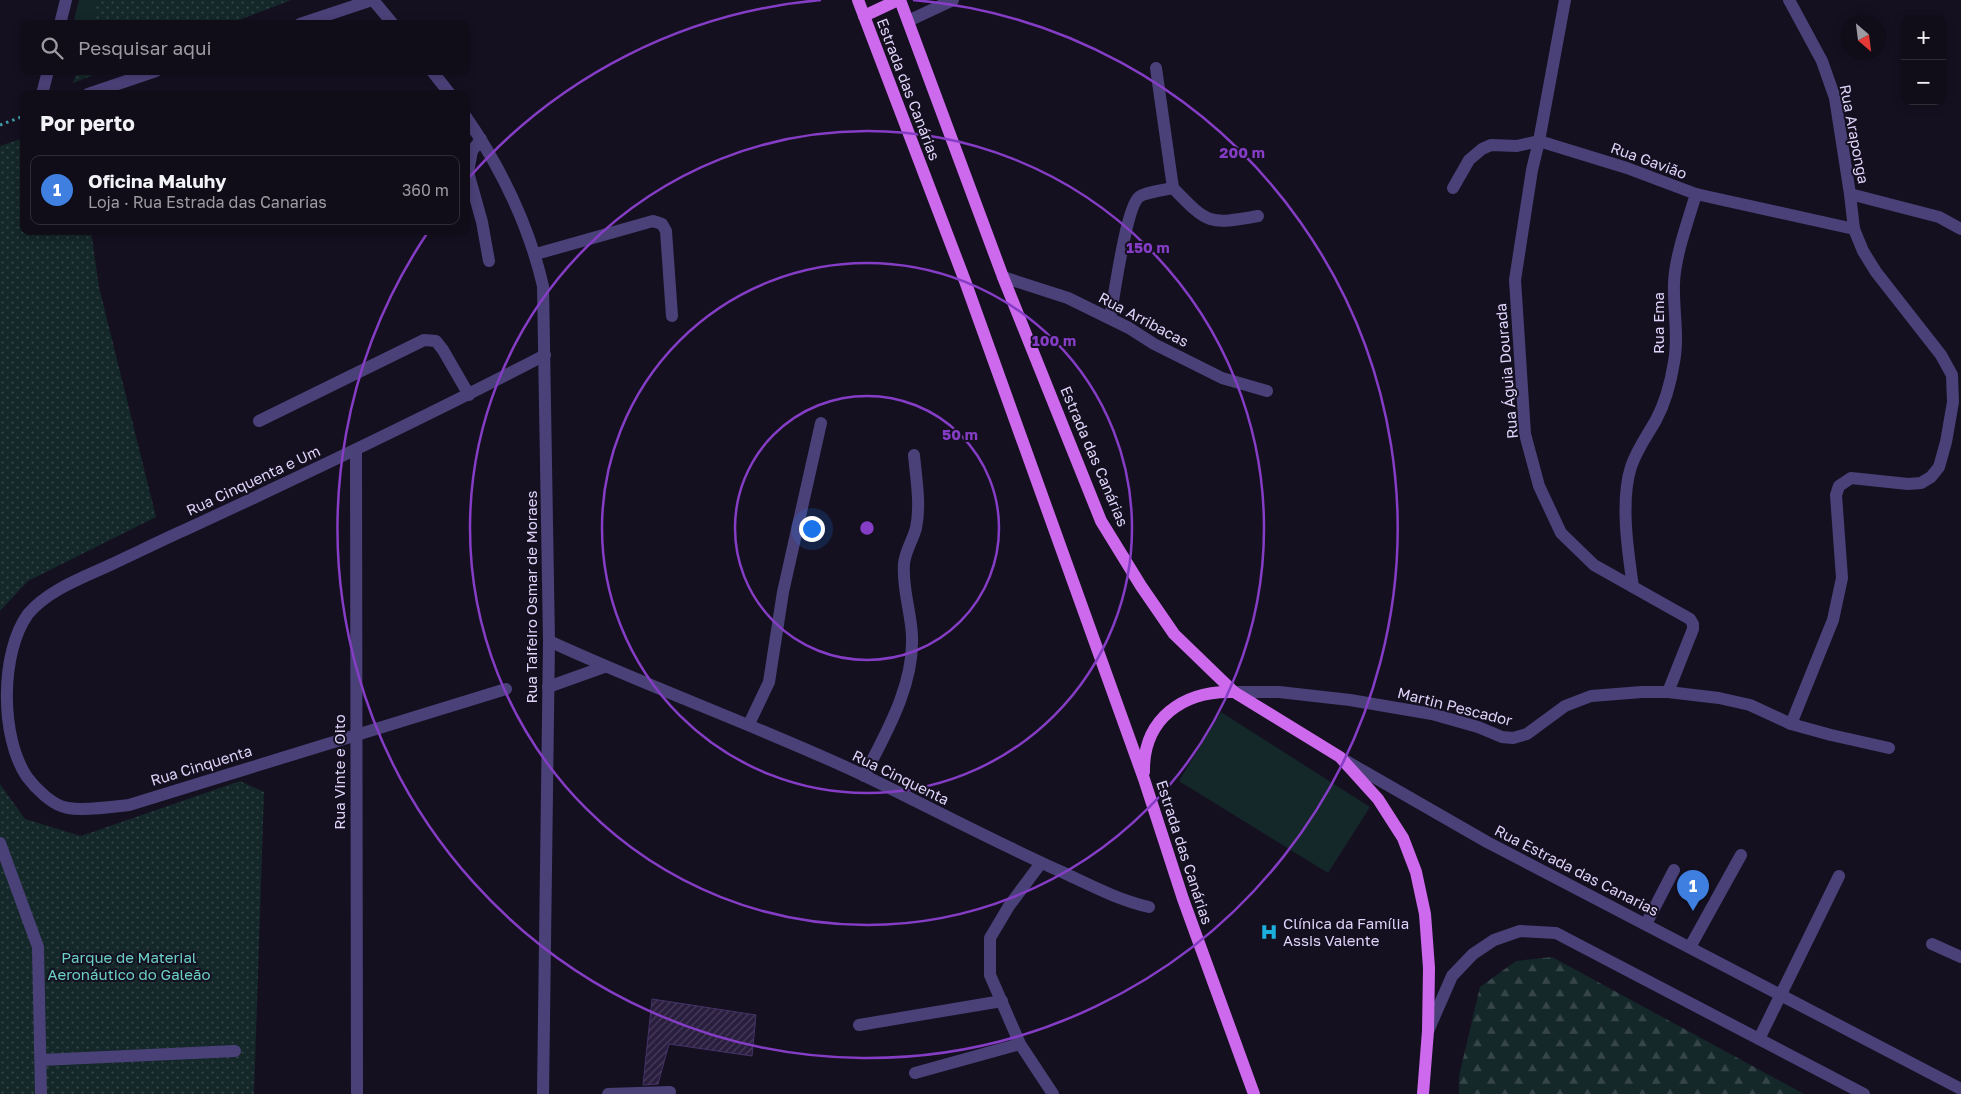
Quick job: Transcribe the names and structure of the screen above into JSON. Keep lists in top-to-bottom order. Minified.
{"streets":{"main road":["Estrada das Canárias"],"street":["Rua Araponga","Rua Gavião","Rua Arribacas","Rua Ema","Rua Águia Dourada","Rua Cinquenta e Um","Rua Taifeiro Osmar de Moraes","Martin Pescador","Rua Cinquenta","Rua Vinte e Oito","Rua Estrada das Canarias"]},"crossings":[["Estrada das Canárias","Rua Arribacas"],["Estrada das Canárias","Martin Pescador"],["Estrada das Canárias","Rua Estrada das Canarias"],["Rua Araponga","Rua Gavião"],["Rua Araponga","Martin Pescador"],["Rua Gavião","Rua Ema"],["Rua Gavião","Rua Águia Dourada"],["Rua Ema","Rua Águia Dourada"],["Rua Águia Dourada","Martin Pescador"],["Rua Cinquenta e Um","Rua Taifeiro Osmar de Moraes"],["Rua Cinquenta e Um","Rua Cinquenta"],["Rua Cinquenta e Um","Rua Vinte e Oito"],["Rua Taifeiro Osmar de Moraes","Rua Cinquenta"],["Rua Cinquenta","Rua Vinte e Oito"]],"parks":["Parque de Material Aeronáutico do Galeão"],"places":{"hospital":["Clínica da Família Assis Valente"]},"north":"bottom right","page":{"map_buttons":["+","−"],"search":"Pesquisar aqui","heading":"Por perto","list":[{"mark":"1","name":"Oficina Maluhy","note":"Loja · Rua Estrada das Canarias","value":"360 m"}],"pins":"1"},"rings":["200 m","150 m","100 m","50 m"]}
